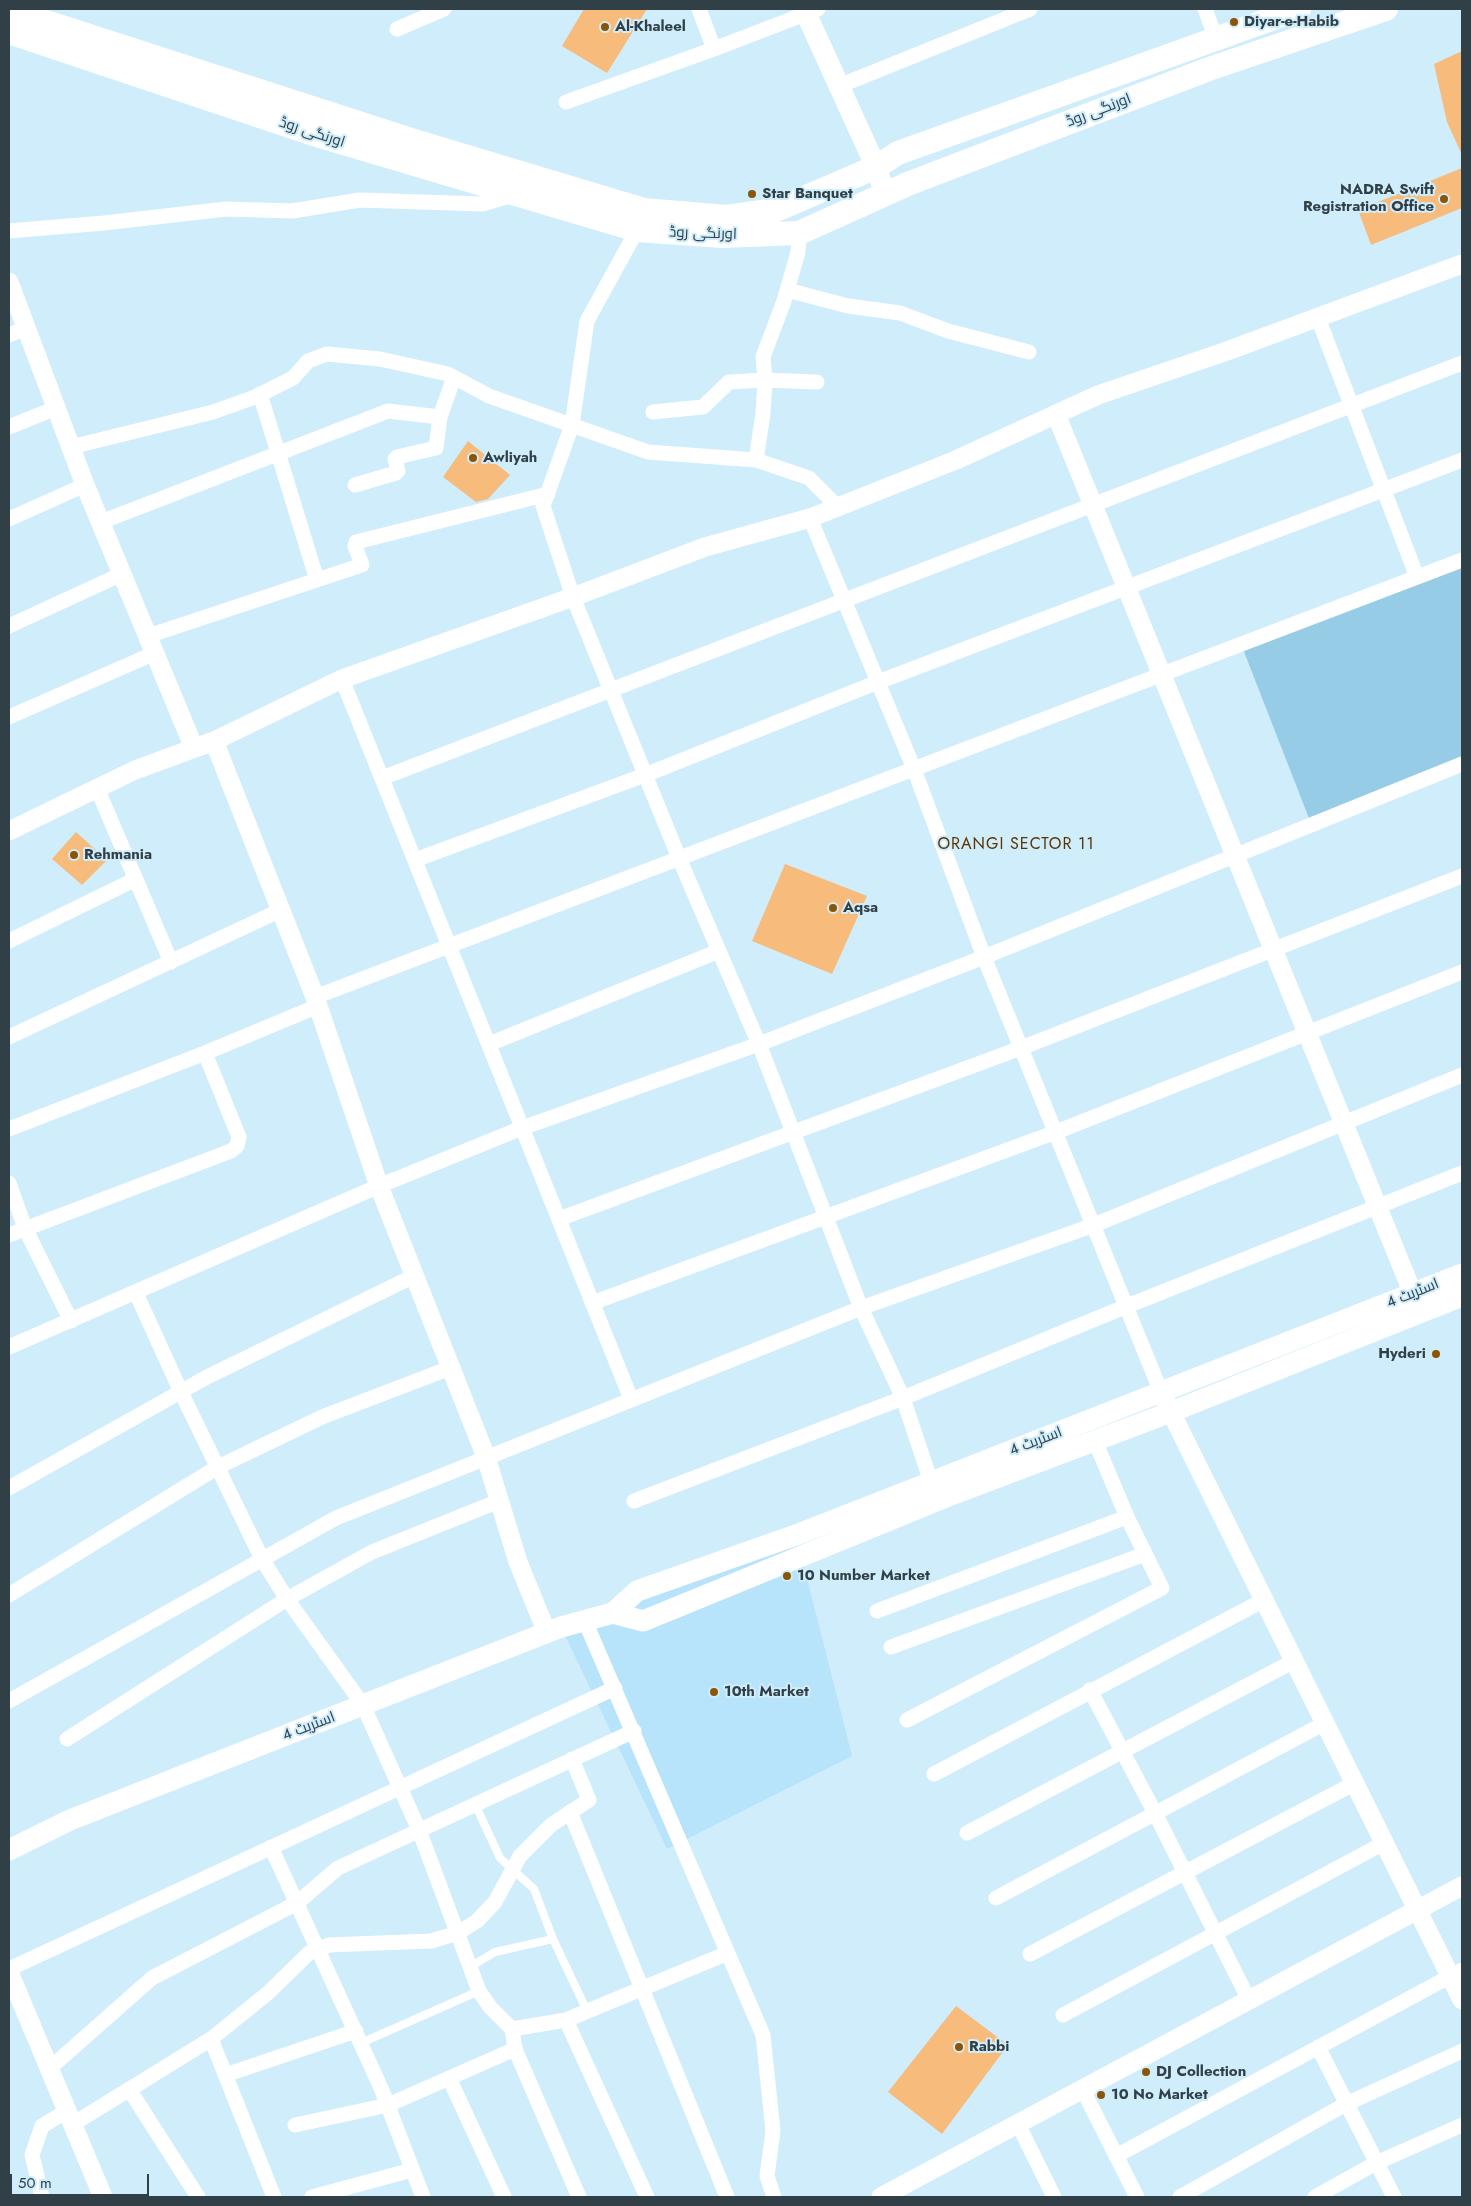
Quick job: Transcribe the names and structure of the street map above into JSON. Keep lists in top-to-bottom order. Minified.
{"streets":{"main road":["اورنگی روڈ","اسٹریٹ 4"]},"districts":["ORANGI SECTOR 11"],"places":["Diyar-e-Habib","Al-Khaleel","Star Banquet","NADRA Swift Registration Office","Awliyah","Rehmania","Aqsa","Hyderi","10 Number Market","10th Market","Rabbi","DJ Collection","10 No Market"],"scale_bar":"50 m"}
